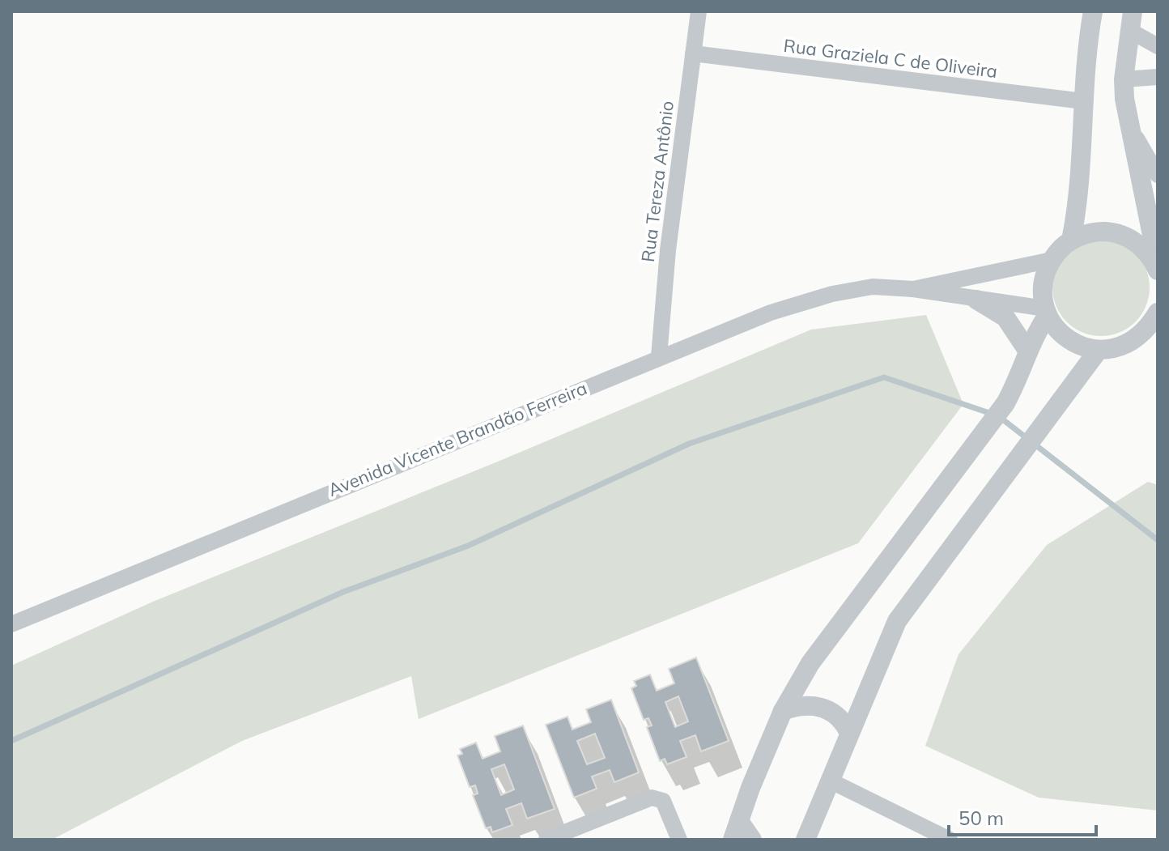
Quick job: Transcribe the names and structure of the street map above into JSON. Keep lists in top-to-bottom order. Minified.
{"streets":{"street":["Rua Graziela C de Oliveira","Rua Tereza Antônio","Avenida Vicente Brandão Ferreira"]},"crossings":[["Rua Graziela C de Oliveira","Rua Tereza Antônio"],["Rua Tereza Antônio","Avenida Vicente Brandão Ferreira"]],"scale_bar":"50 m"}
